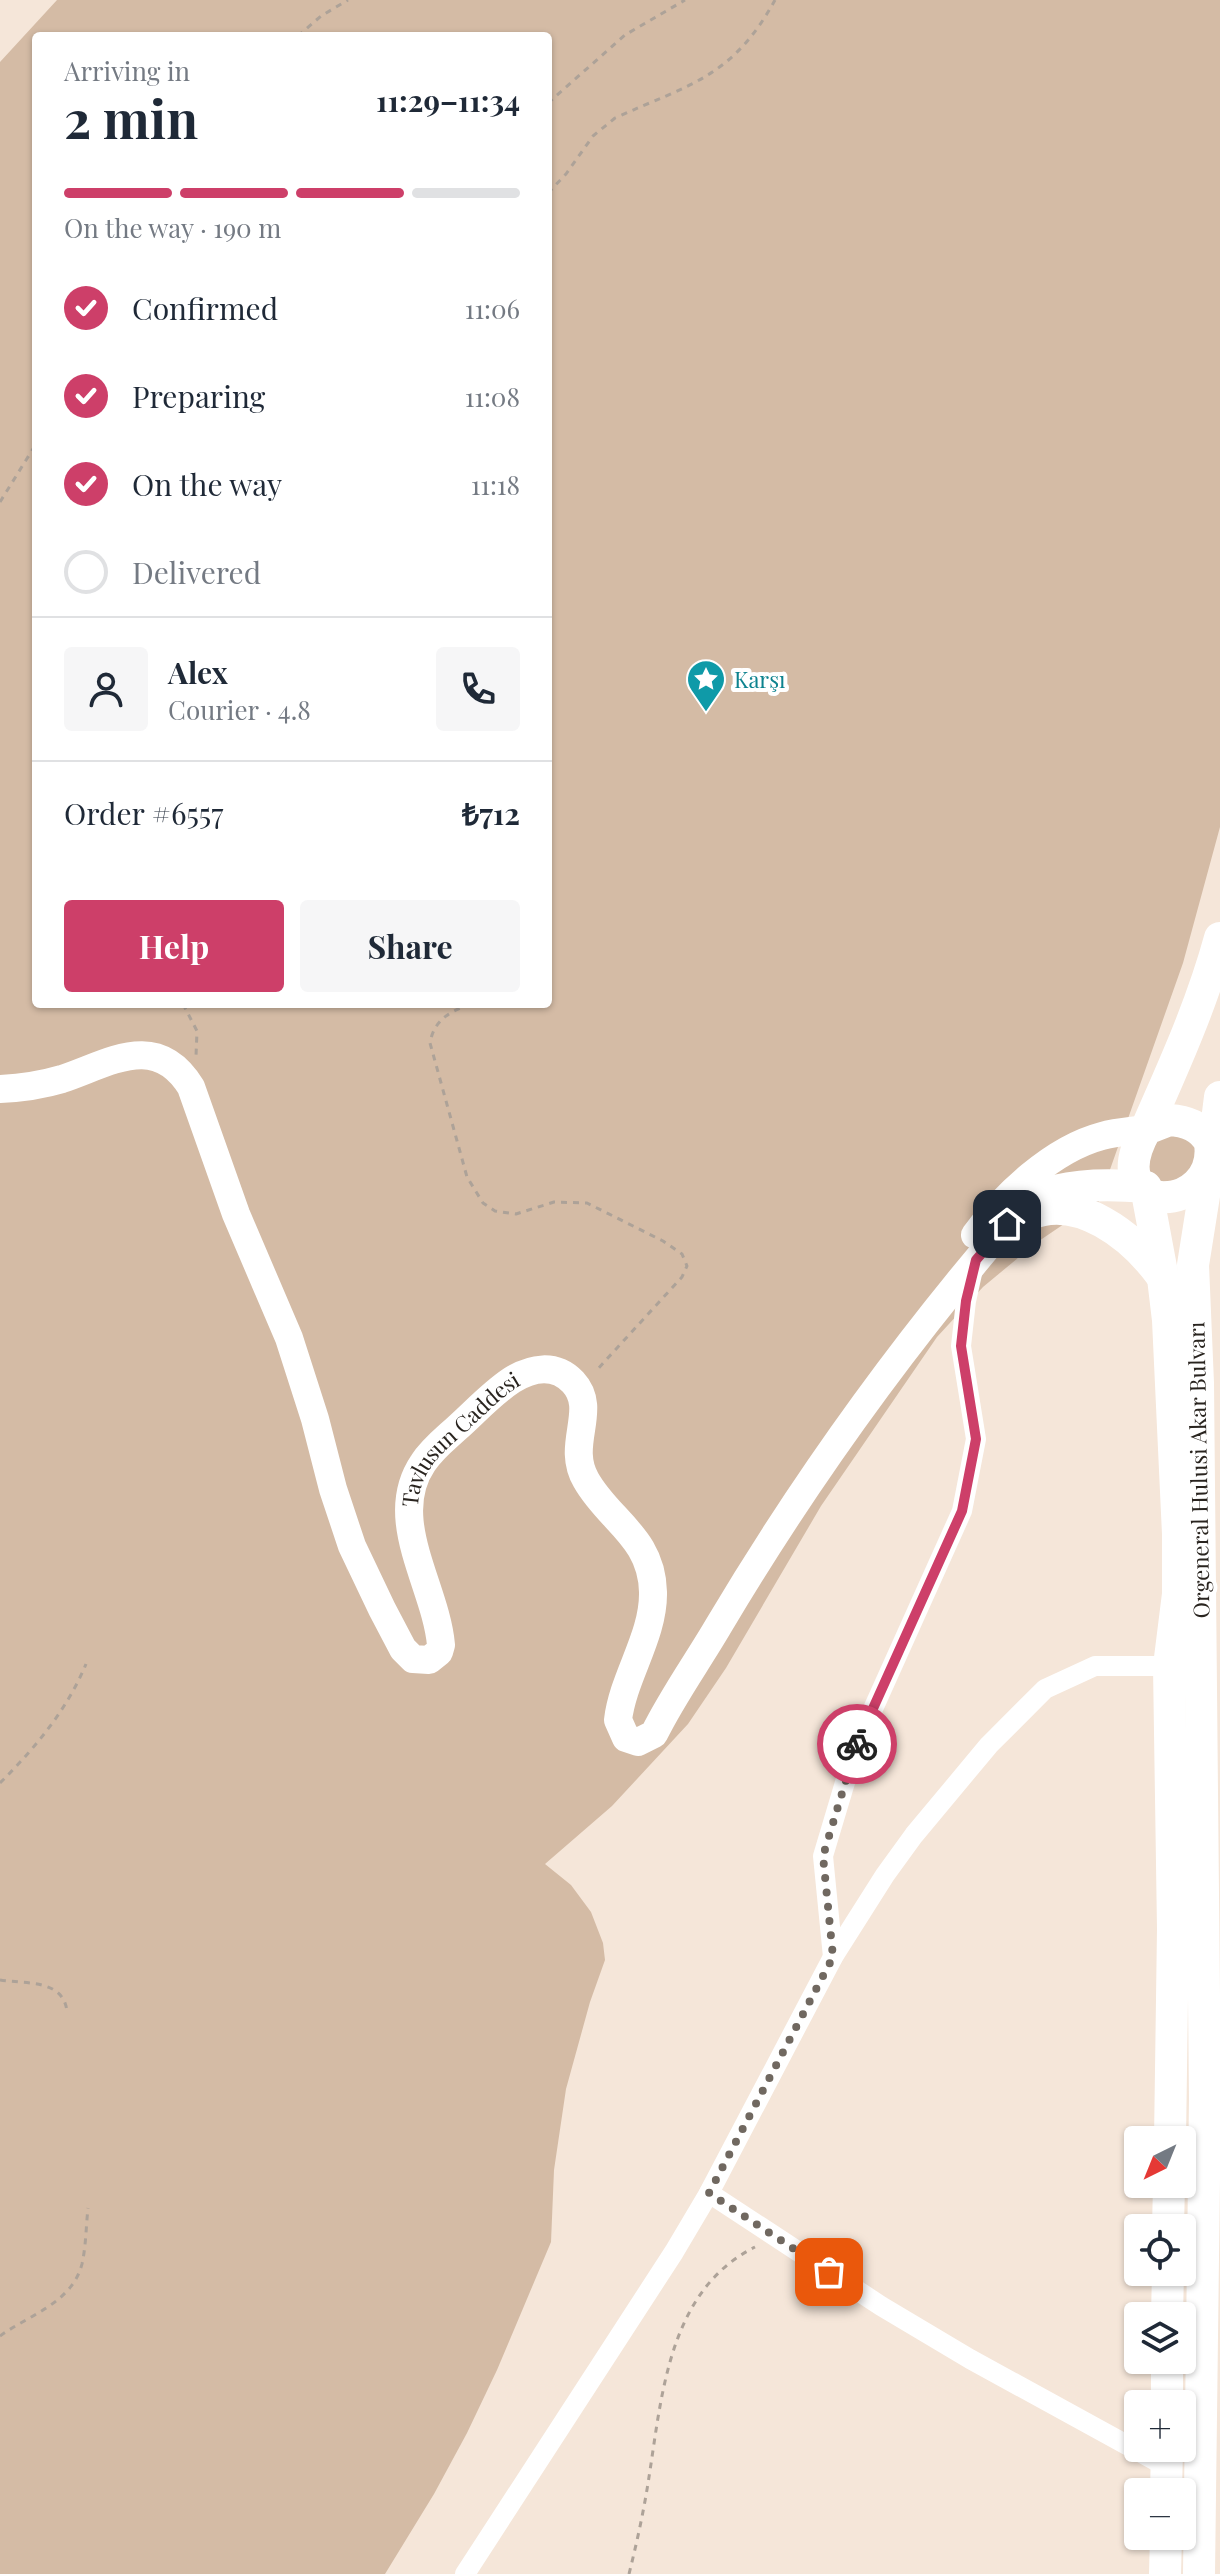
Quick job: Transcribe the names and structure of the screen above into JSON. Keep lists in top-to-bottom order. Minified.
{"streets":{"main road":["Orgeneral Hulusi Akar Bulvarı"],"street":["Tavlusun Caddesi"]},"places":{"place":["Karşı"]},"north":"bottom left","page":{"heading":["2 min","Arriving in","11:29–11:34"],"panel":["Alex","Courier · 4.8","Order #6557","₺712"],"bar":"On the way · 190 m","list":[["Confirmed","11:06"],["Preparing","11:08"],["On the way","11:18"],"Delivered"],"buttons":["Help","Share"],"map_buttons":["+","−"]}}
